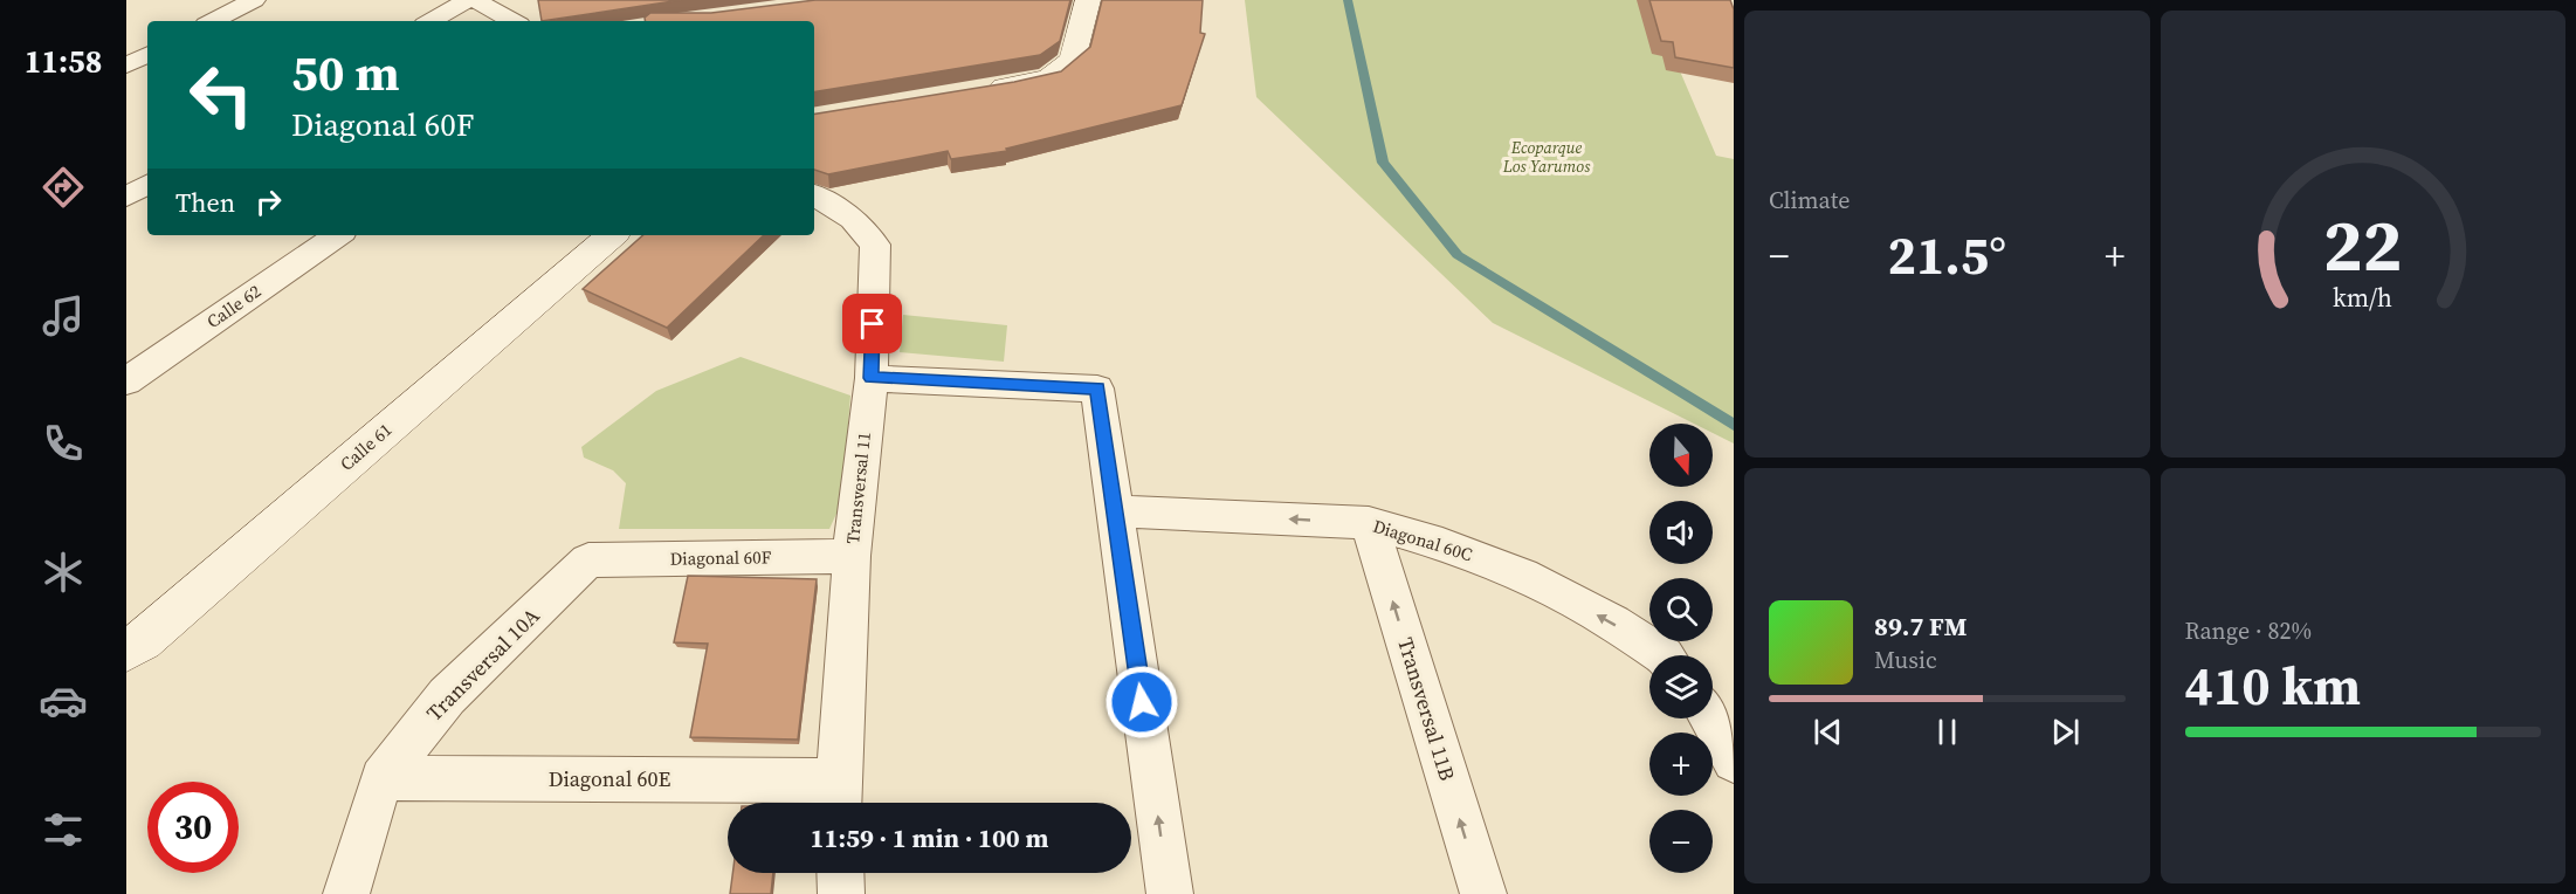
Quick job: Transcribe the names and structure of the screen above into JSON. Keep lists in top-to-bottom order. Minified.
{"streets":{"street":["Calle 62","Calle 61","Transversal 11","Diagonal 60C","Diagonal 60F","Transversal 10A","Transversal 11B","Diagonal 60E"]},"crossings":[["Transversal 11","Diagonal 60F"],["Transversal 11","Diagonal 60E"],["Diagonal 60C","Transversal 11B"],["Diagonal 60F","Transversal 10A"],["Transversal 10A","Diagonal 60E"]],"one_way":["Diagonal 60C"],"parks":["Ecoparque Los Yarumos"],"north":"bottom","page":{"tabs":"11:58","tile":["Climate",["Range · 82%","410 km"]],"turn":["50 m","Diagonal 60F"],"then":"Then","heat":["−","21.5°","+"],"map_buttons":["+","−"],"song":["89.7 FM","Music"],"limit":"30","trip":"11:59 · 1 min · 100 m","gauge":["22","km/h"]}}
